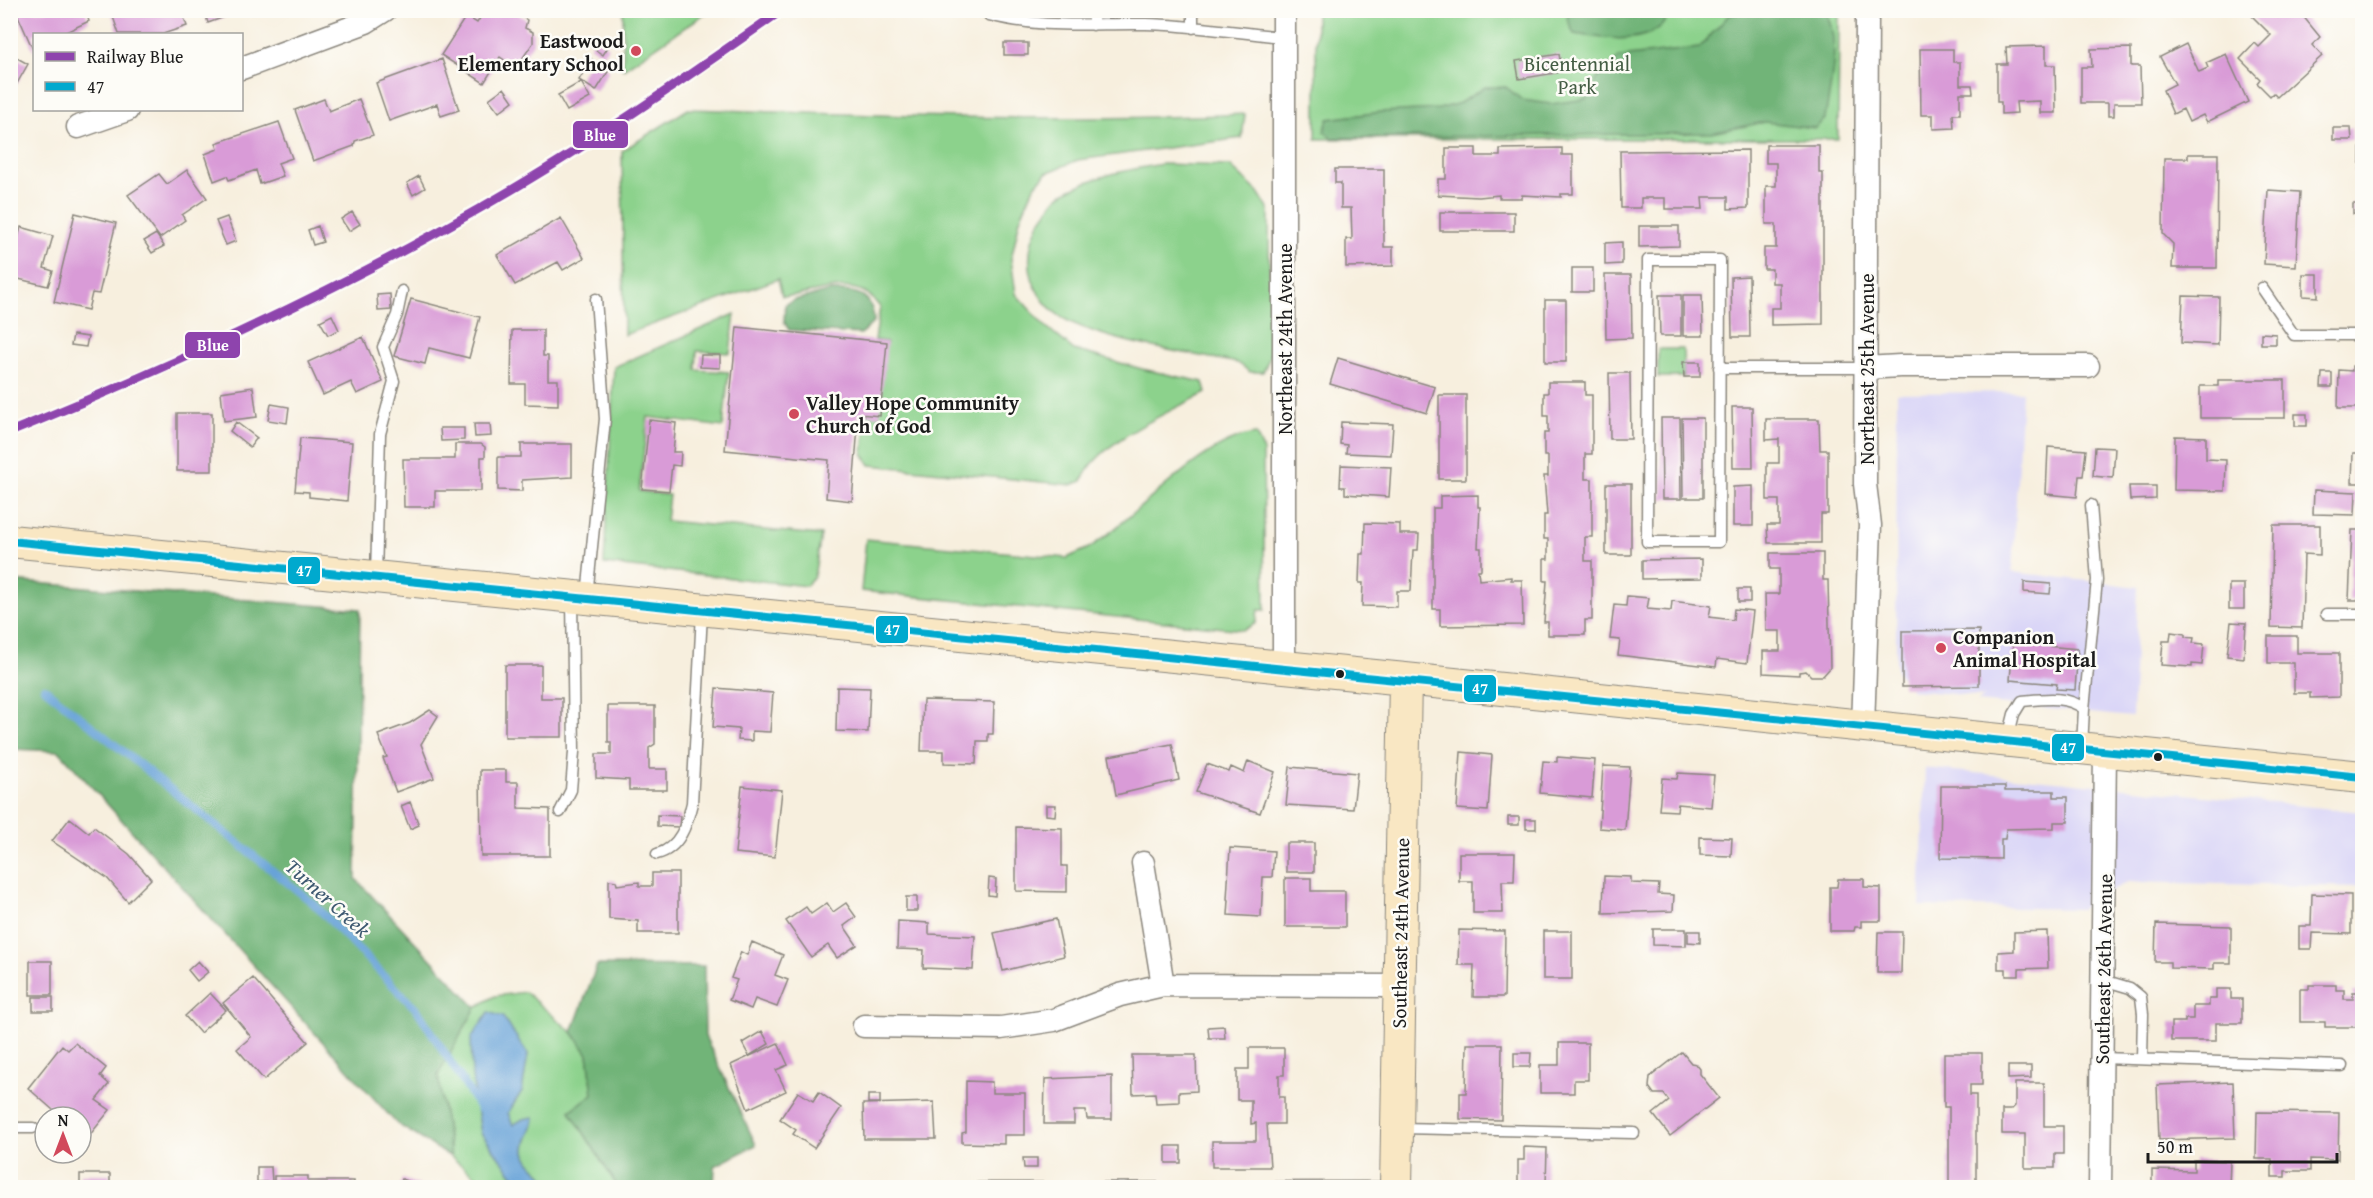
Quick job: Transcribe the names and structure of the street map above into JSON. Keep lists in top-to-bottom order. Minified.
{"streets":{"main road":["Southeast 24th Avenue"],"street":["Northeast 24th Avenue","Northeast 25th Avenue","Southeast 26th Avenue"]},"water":["Turner Creek"],"parks":["Bicentennial Park"],"places":["Eastwood Elementary School","Valley Hope Community Church of God","Companion Animal Hospital"],"lines":["rail line Blue","transit line 47"],"legend":["Railway Blue","47"],"scale_bar":"50 m","north":"top"}
